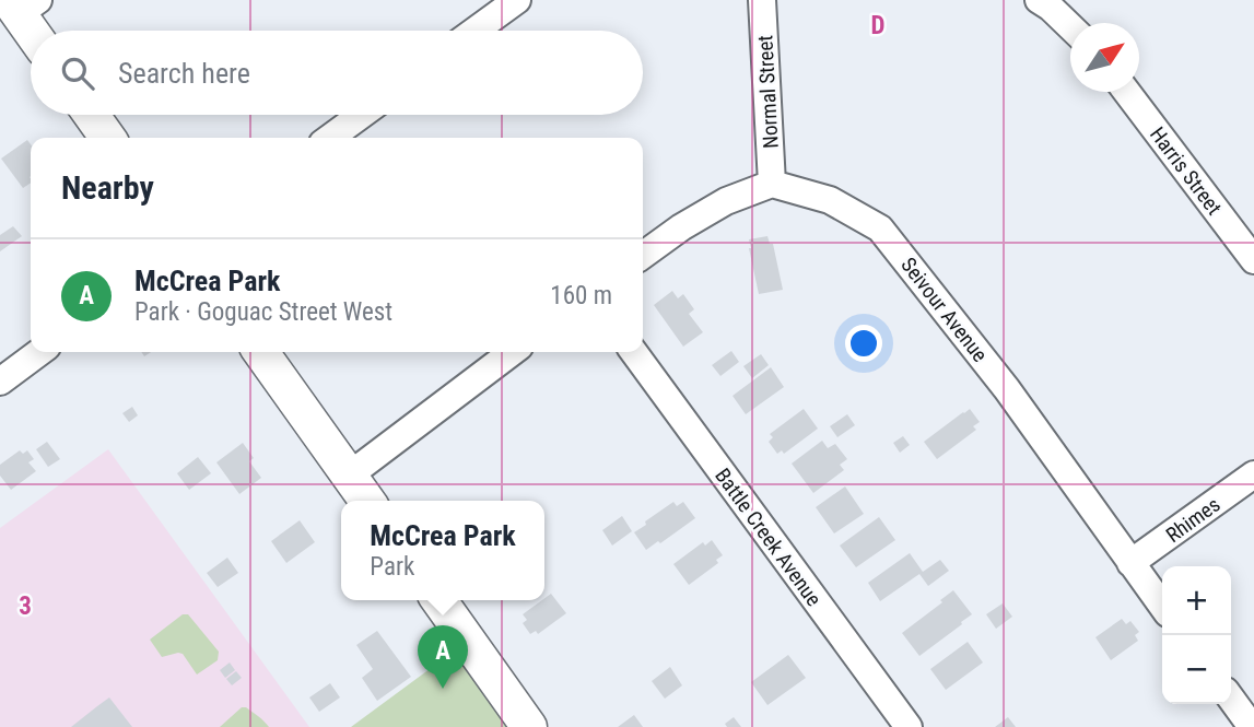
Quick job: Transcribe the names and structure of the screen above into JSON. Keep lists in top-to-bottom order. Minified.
{"streets":{"street":["Normal Street","Harris Street","Seivour Avenue","Rhimes","Battle Creek Avenue"]},"crossings":[["Normal Street","Seivour Avenue"],["Seivour Avenue","Rhimes"]],"north":"top right","page":{"search":"Search here","heading":"Nearby","list":[{"mark":"A","name":"McCrea Park","note":"Park · Goguac Street West","value":"160 m"}],"popup":["McCrea Park","Park"],"map_buttons":["+","−"],"pins":"A"},"grid":{"columns":["D"],"rows":["3"]}}
